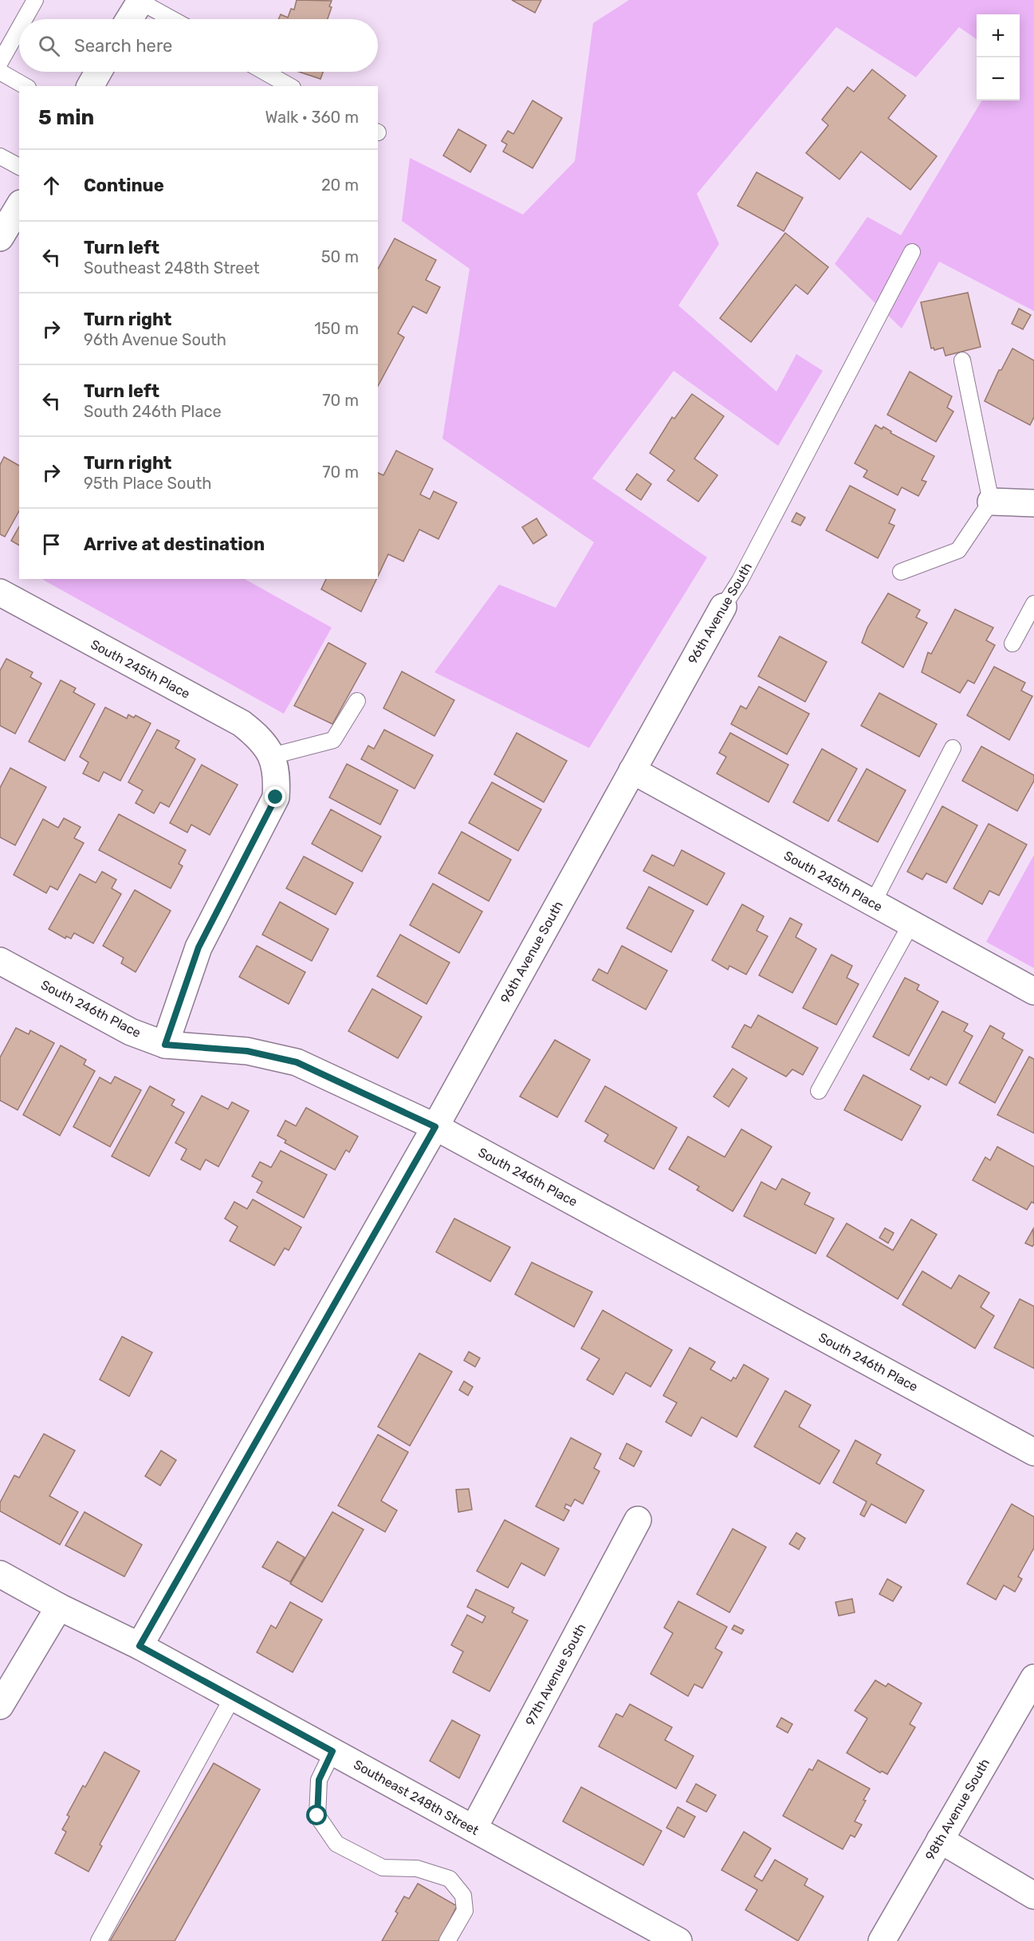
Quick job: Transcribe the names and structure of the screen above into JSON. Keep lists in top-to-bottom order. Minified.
{"streets":{"street":["96th Avenue South","South 245th Place","South 246th Place","97th Avenue South","Southeast 248th Street","98th Avenue South"]},"crossings":[["96th Avenue South","South 245th Place"],["96th Avenue South","South 246th Place"],["96th Avenue South","Southeast 248th Street"],["97th Avenue South","Southeast 248th Street"]],"page":{"map_buttons":["+","−"],"search":"Search here","heading":["5 min","Walk · 360 m"],"list":[["Continue","20 m"],["Turn left","Southeast 248th Street","50 m"],["Turn right","96th Avenue South","150 m"],["Turn left","South 246th Place","70 m"],["Turn right","95th Place South","70 m"],"Arrive at destination"]}}
